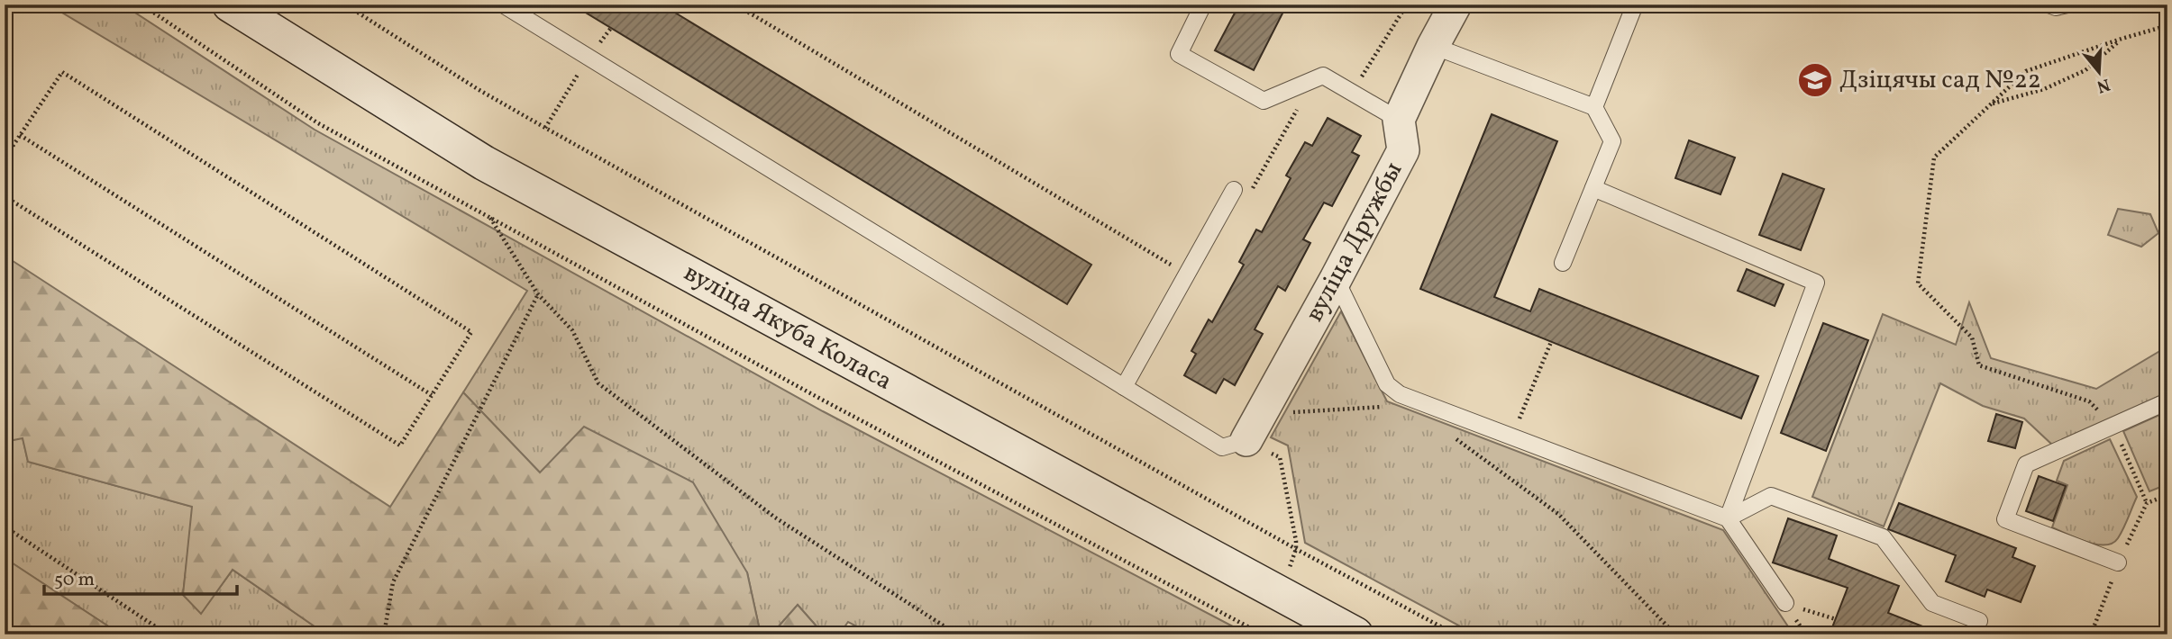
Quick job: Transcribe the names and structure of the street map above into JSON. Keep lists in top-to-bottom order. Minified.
{"streets":{"street":["вуліца Дружбы","вуліца Якуба Коласа"]},"places":{"school or university":["Дзіцячы сад №22"]},"scale_bar":"50 m","north":"bottom"}
